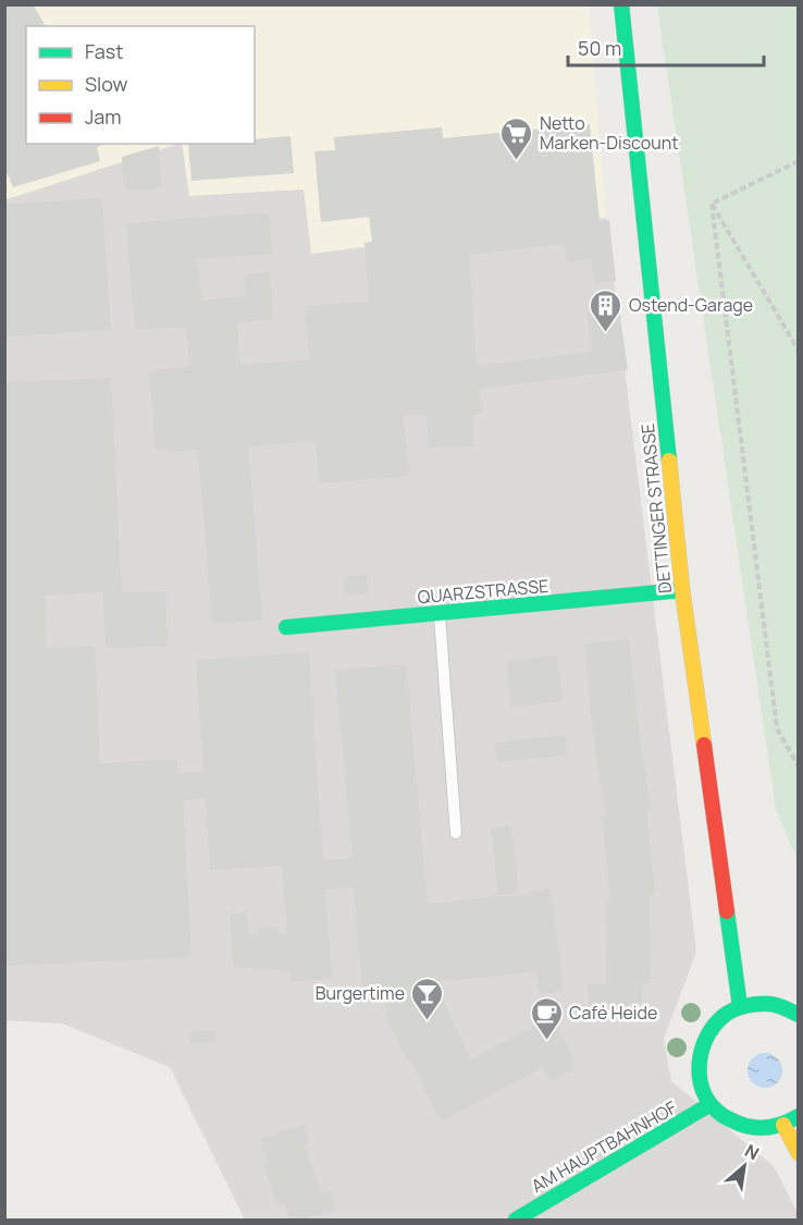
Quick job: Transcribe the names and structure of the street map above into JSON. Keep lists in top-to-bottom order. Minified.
{"streets":{"street":["DETTINGER STRASSE","QUARZSTRASSE","AM HAUPTBAHNHOF"]},"crossings":[["DETTINGER STRASSE","QUARZSTRASSE"]],"places":{"supermarket":["Netto Marken-Discount"],"building":["Ostend-Garage"],"bar":["Burgertime"],"cafe":["Café Heide"]},"legend":["Fast","Slow","Jam"],"scale_bar":"50 m","north":"top right"}
